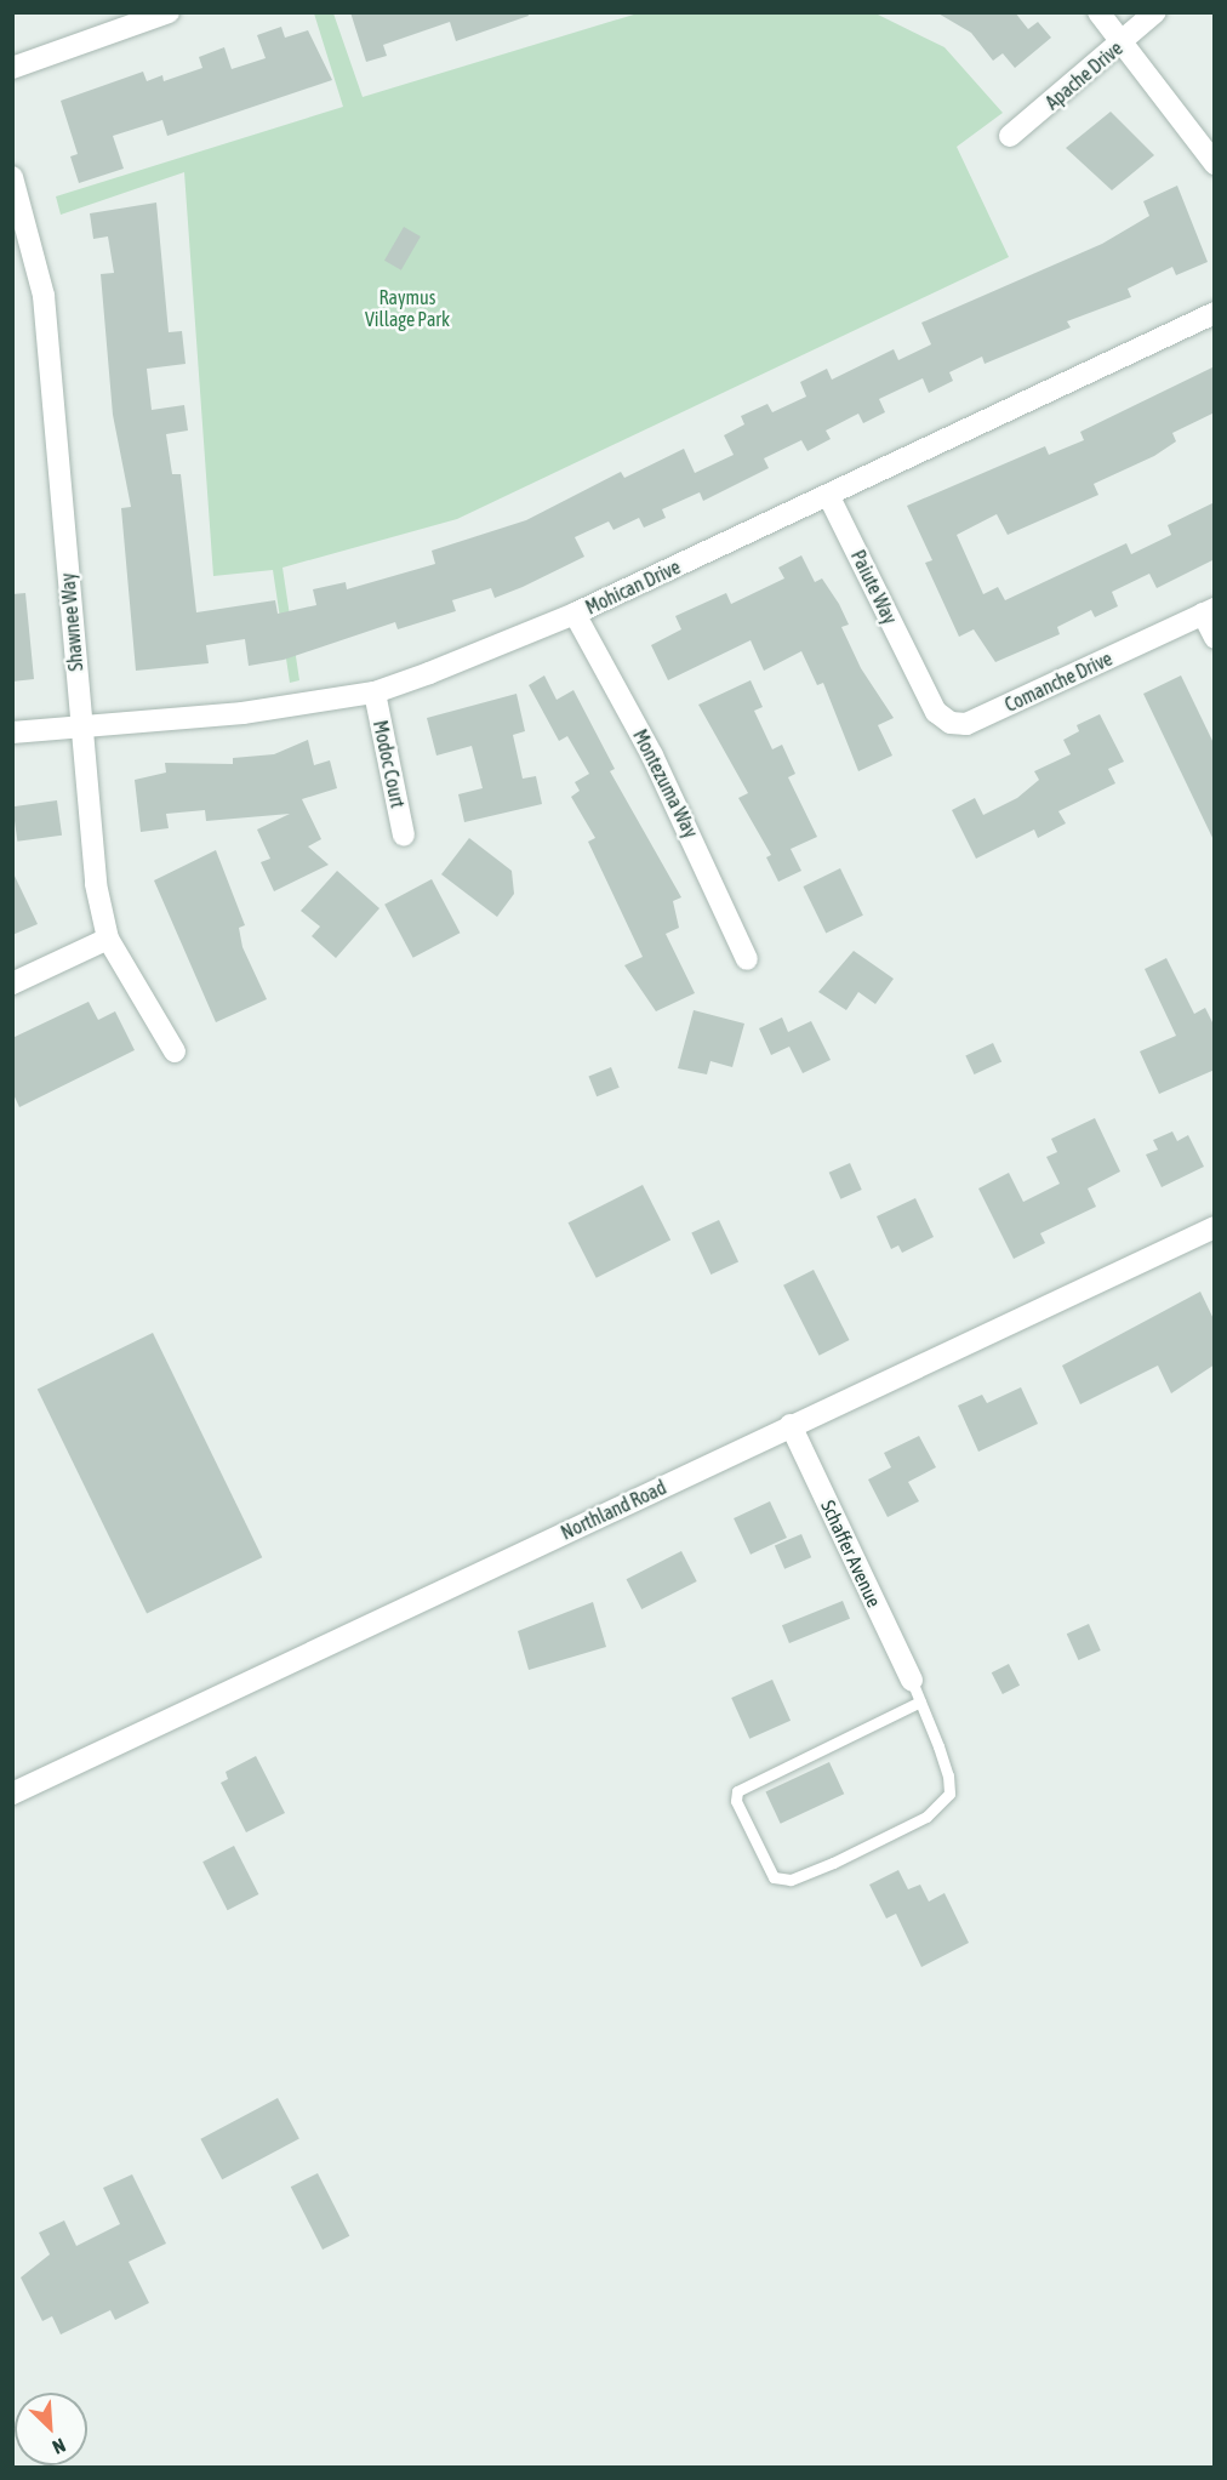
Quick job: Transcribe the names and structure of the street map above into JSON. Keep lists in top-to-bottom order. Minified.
{"streets":{"street":["Apache Drive","Mohican Drive","Paiute Way","Shawnee Way","Comanche Drive","Modoc Court","Montezuma Way","Northland Road","Schaffer Avenue"]},"crossings":[["Mohican Drive","Paiute Way"],["Mohican Drive","Shawnee Way"],["Mohican Drive","Modoc Court"],["Mohican Drive","Montezuma Way"],["Paiute Way","Comanche Drive"],["Northland Road","Schaffer Avenue"]],"parks":["Raymus Village Park"],"north":"bottom right"}
